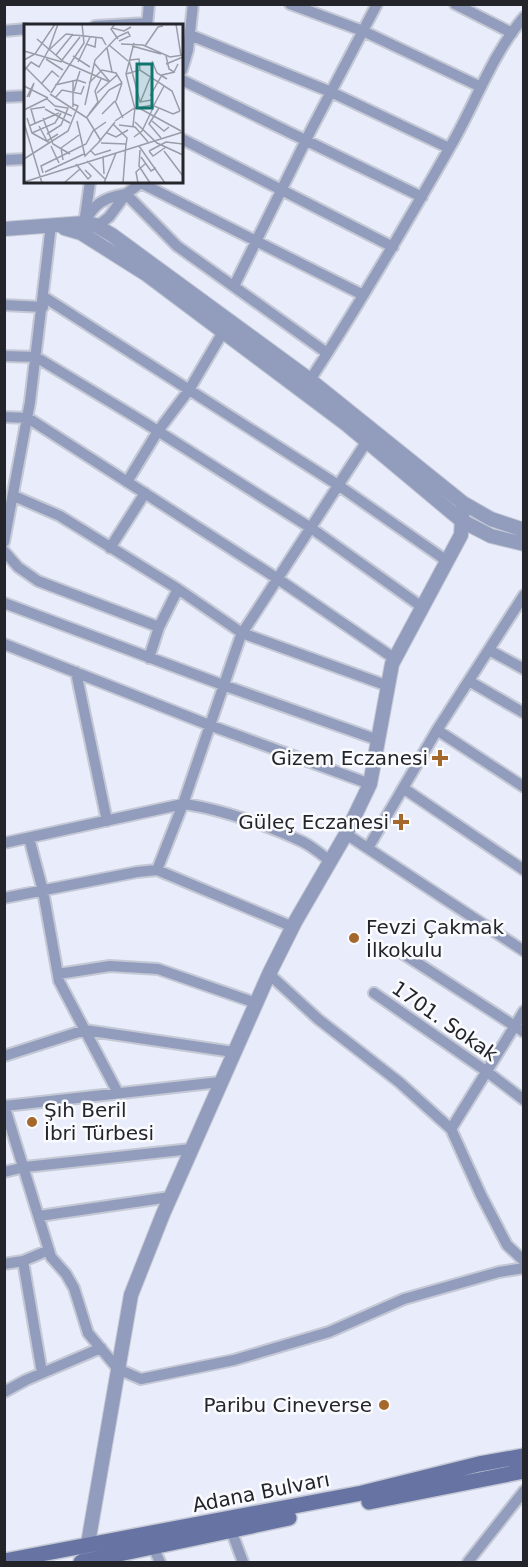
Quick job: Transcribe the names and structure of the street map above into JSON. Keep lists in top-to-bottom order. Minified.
{"streets":{"main road":["Adana Bulvarı"],"street":["1701. Sokak"]},"places":{"health":["Gizem Eczanesi","Güleç Eczanesi"],"other":["Fevzi Çakmak İlkokulu","Şıh Beril İbri Türbesi","Paribu Cineverse"]}}
